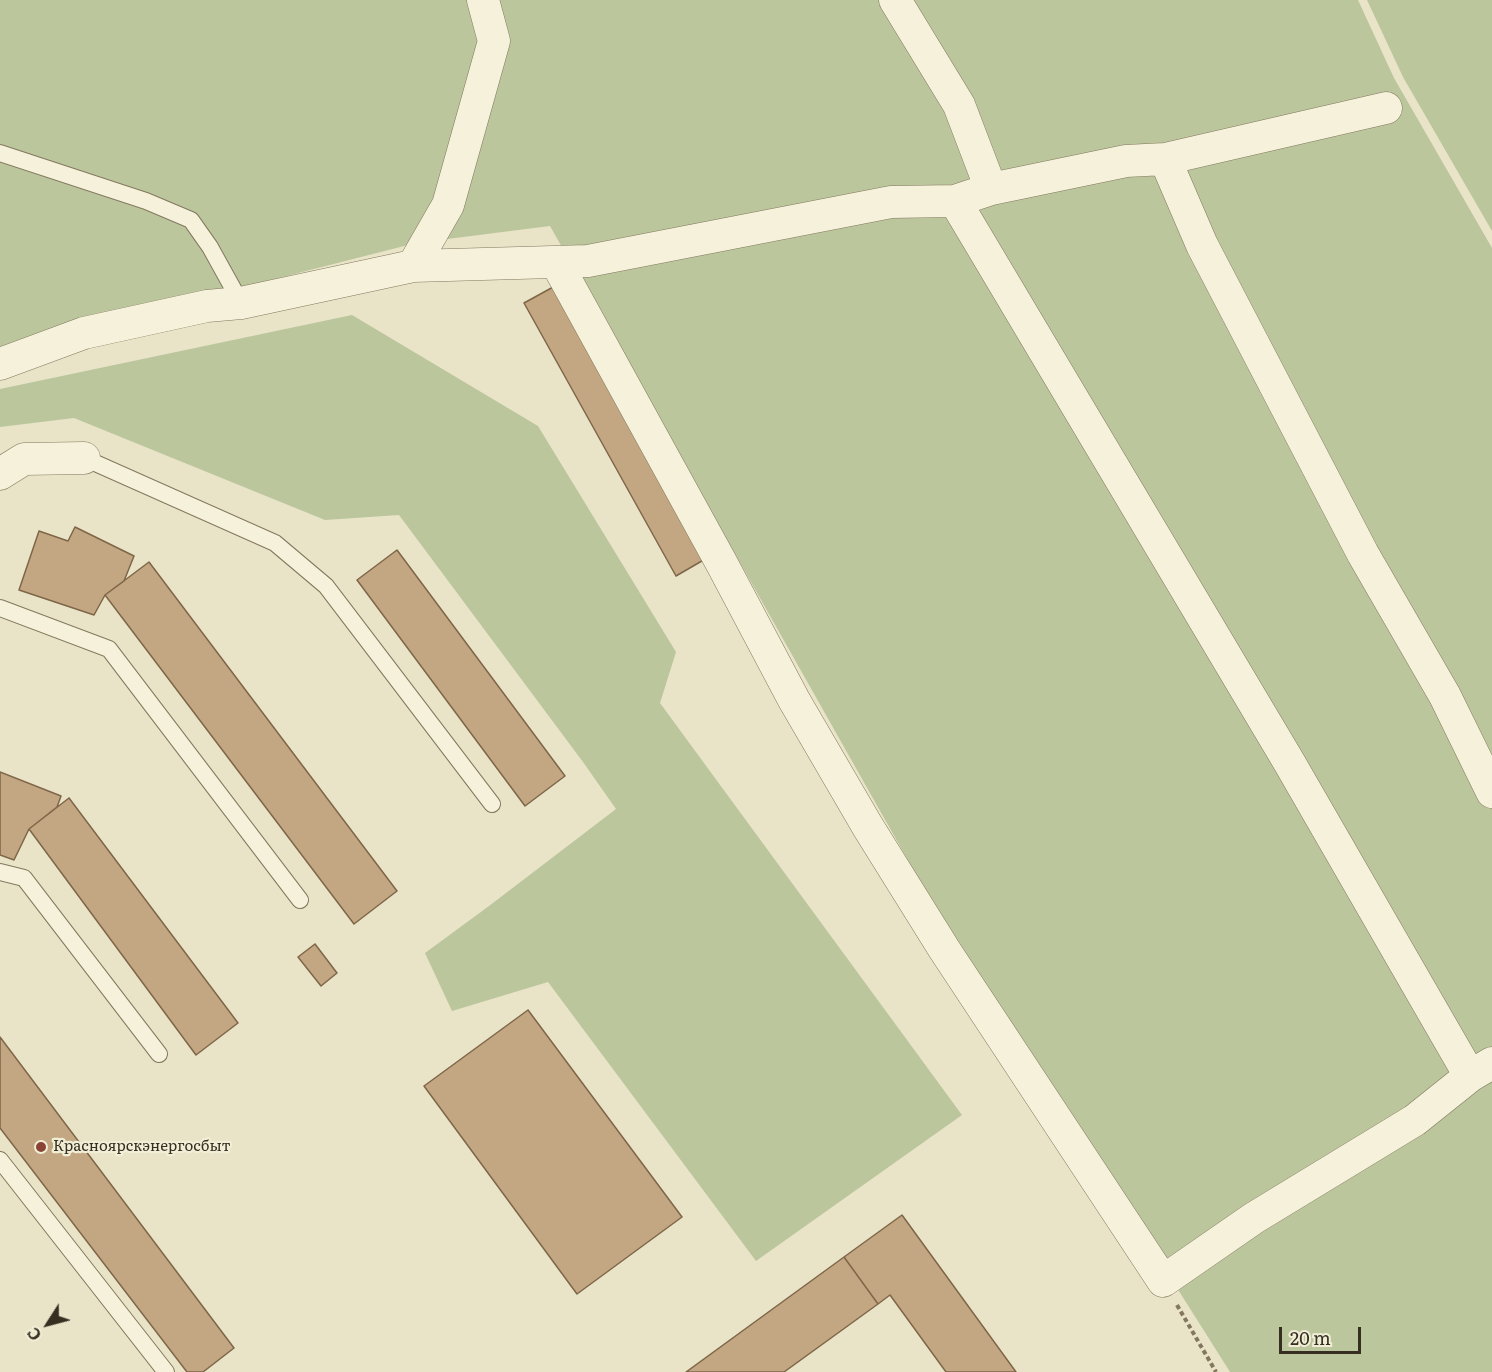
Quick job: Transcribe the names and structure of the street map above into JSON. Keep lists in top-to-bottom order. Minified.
{"places":["Красноярскэнергосбыт"],"scale_bar":"20 m","north":"bottom left"}
